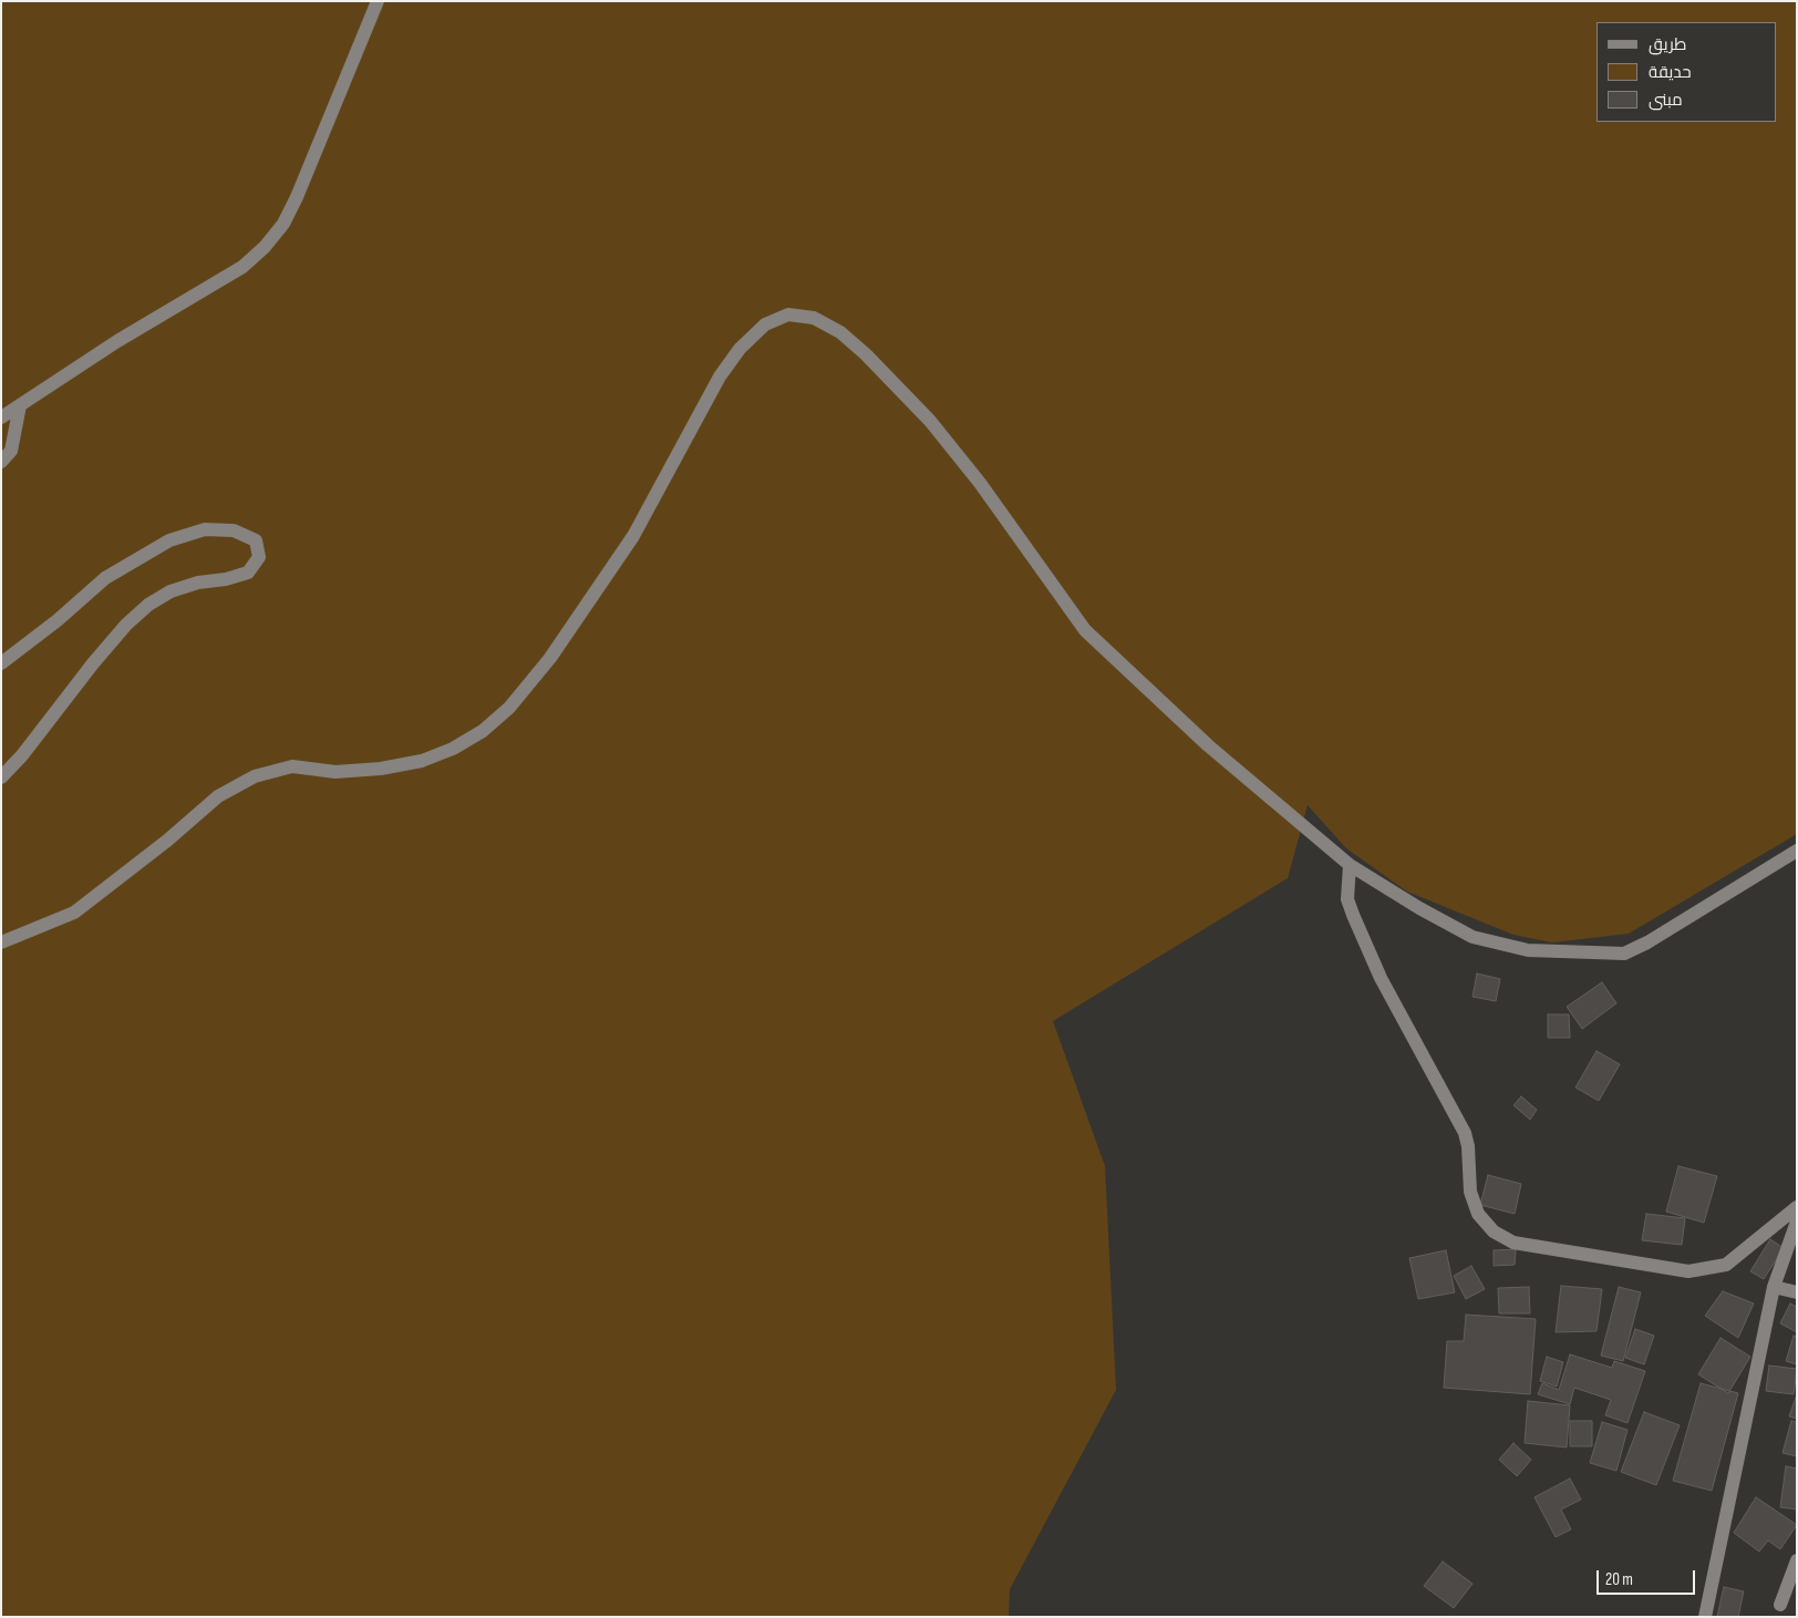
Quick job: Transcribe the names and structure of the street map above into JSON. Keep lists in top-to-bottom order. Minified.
{"legend":["طريق","حديقة","مبنى"],"scale_bar":"20 m"}
